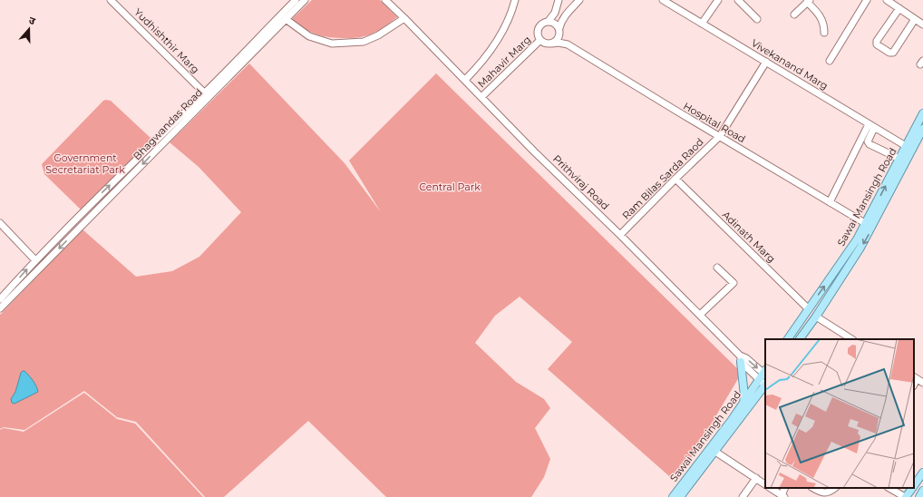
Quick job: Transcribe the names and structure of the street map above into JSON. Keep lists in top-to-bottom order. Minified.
{"streets":{"main road":["Sawai Mansingh Road"],"street":["Yudhishthir Marg","Mahavir Marg","Vivekanand Marg","Hospital Road","Bhagwandas Road","Ram Bilas Sarda Raod","Prithviraj Road","Adinath Marg"]},"crossings":[["Yudhishthir Marg","Bhagwandas Road"],["Mahavir Marg","Hospital Road"],["Mahavir Marg","Prithviraj Road"],["Vivekanand Marg","Ram Bilas Sarda Raod"],["Vivekanand Marg","Sawai Mansingh Road"],["Hospital Road","Ram Bilas Sarda Raod"],["Hospital Road","Sawai Mansingh Road"],["Ram Bilas Sarda Raod","Prithviraj Road"],["Ram Bilas Sarda Raod","Adinath Marg"],["Prithviraj Road","Sawai Mansingh Road"],["Sawai Mansingh Road","Adinath Marg"]],"parks":["Government Secretariat Park","Central Park"],"north":"top"}
